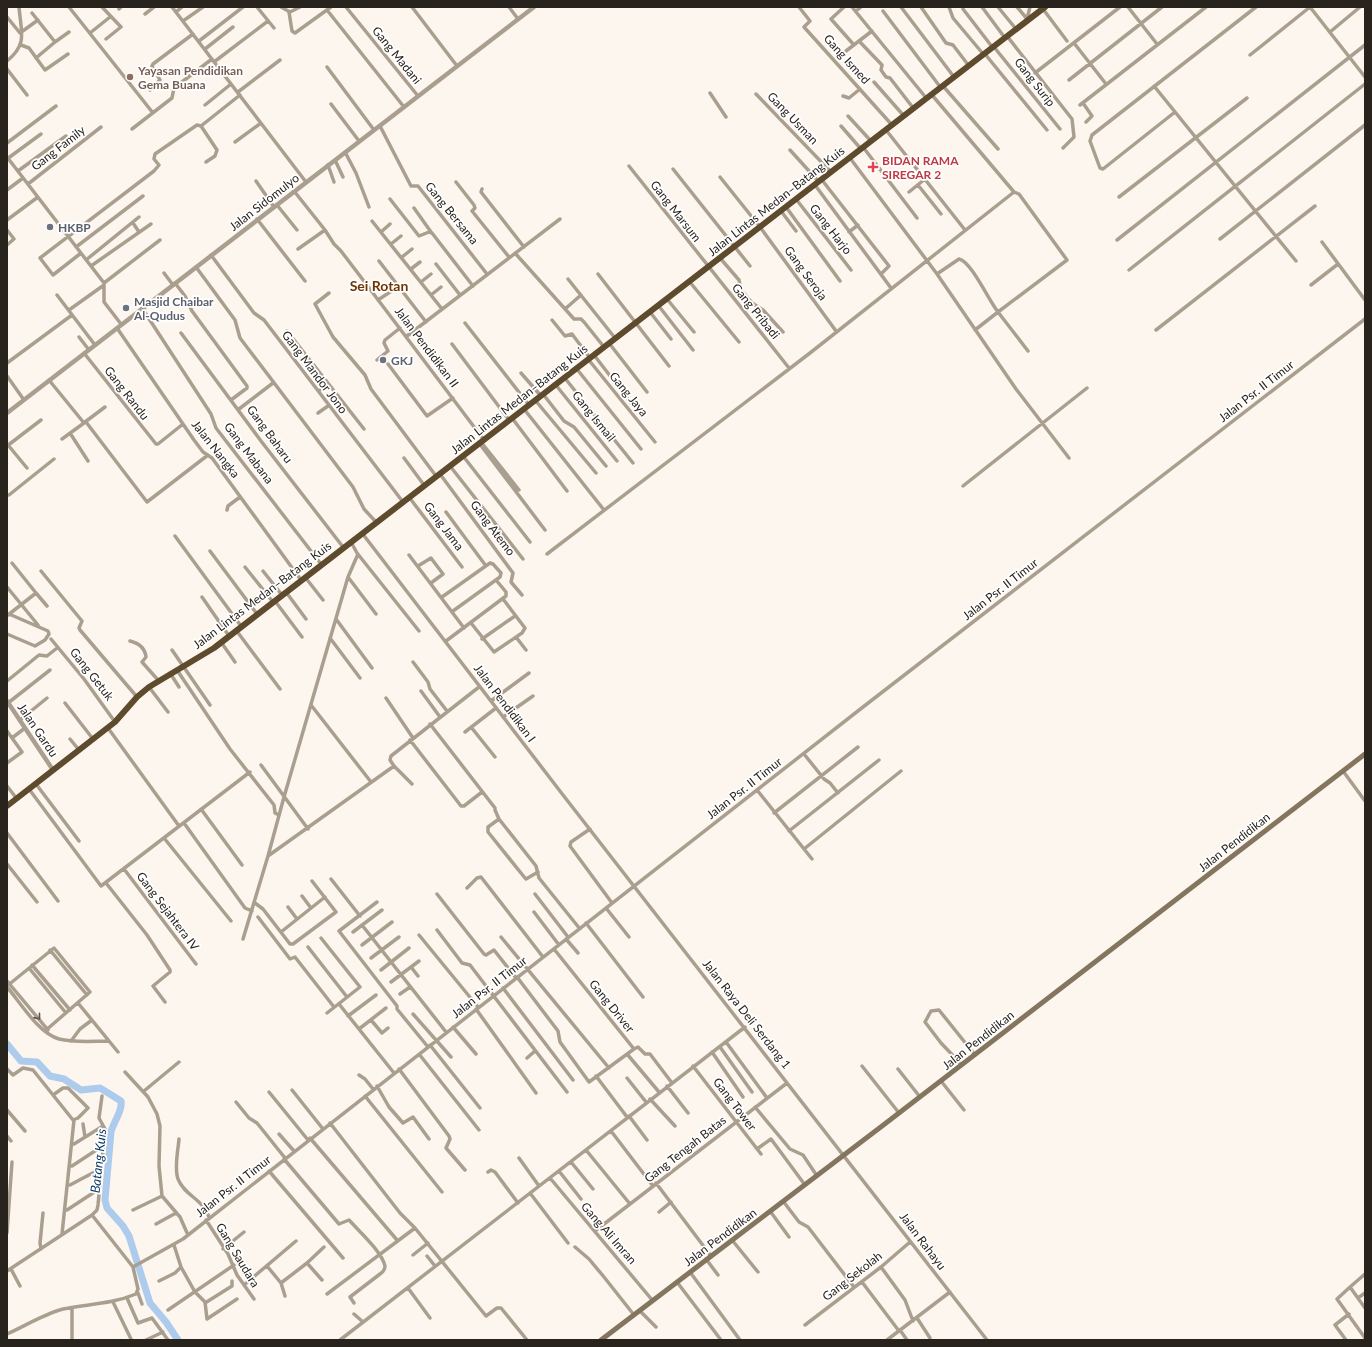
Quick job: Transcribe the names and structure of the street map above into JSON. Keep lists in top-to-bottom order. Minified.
{"streets":{"highway":["Jalan Lintas Medan–Batang Kuis"],"main road":["Jalan Pendidikan"],"street":["Gang Madani","Gang Ismed","Gang Surip","Gang Usman","Gang Family","Jalan Sidomulyo","Gang Marsum","Gang Bersama","Gang Harjo","Gang Seroja","Gang Pribadi","Jalan Pendidikan II","Gang Mandor Jono","Jalan Psr. II Timur","Gang Randu","Gang Jaya","Gang Ismail","Gang Baharu","Jalan Nangka","Gang Mabana","Gang Jama","Gang Atemo","Gang Getuk","Jalan Pendidikan I","Jalan Gardu","Gang Sejahtera IV","Gang Driver","Jalan Raya Deli Serdang 1","Gang Tower","Gang Tengah Batas","Gang Ali Imran","Jalan Rahayu","Gang Saudara","Gang Sekolah"]},"crossings":[["Gang Madani","Jalan Sidomulyo"],["Gang Ismed","Jalan Lintas Medan–Batang Kuis"],["Gang Surip","Jalan Lintas Medan–Batang Kuis"],["Gang Usman","Jalan Lintas Medan–Batang Kuis"],["Jalan Lintas Medan–Batang Kuis","Gang Marsum"],["Jalan Lintas Medan–Batang Kuis","Gang Harjo"],["Jalan Lintas Medan–Batang Kuis","Gang Seroja"],["Jalan Lintas Medan–Batang Kuis","Gang Pribadi"],["Jalan Lintas Medan–Batang Kuis","Jalan Pendidikan II"],["Jalan Lintas Medan–Batang Kuis","Gang Mandor Jono"],["Jalan Lintas Medan–Batang Kuis","Gang Jaya"],["Jalan Lintas Medan–Batang Kuis","Gang Ismail"],["Jalan Lintas Medan–Batang Kuis","Gang Baharu"],["Jalan Lintas Medan–Batang Kuis","Jalan Nangka"],["Jalan Lintas Medan–Batang Kuis","Gang Mabana"],["Jalan Lintas Medan–Batang Kuis","Gang Jama"],["Jalan Lintas Medan–Batang Kuis","Gang Atemo"],["Jalan Lintas Medan–Batang Kuis","Gang Getuk"],["Jalan Lintas Medan–Batang Kuis","Jalan Pendidikan I"],["Jalan Lintas Medan–Batang Kuis","Jalan Gardu"],["Jalan Sidomulyo","Gang Bersama"],["Jalan Sidomulyo","Jalan Pendidikan II"],["Jalan Sidomulyo","Gang Mandor Jono"],["Jalan Sidomulyo","Gang Randu"],["Jalan Sidomulyo","Jalan Nangka"],["Jalan Sidomulyo","Gang Mabana"],["Gang Marsum","Gang Pribadi"],["Jalan Psr. II Timur","Jalan Pendidikan I"],["Jalan Psr. II Timur","Gang Driver"],["Jalan Psr. II Timur","Jalan Raya Deli Serdang 1"],["Jalan Psr. II Timur","Gang Saudara"],["Gang Randu","Jalan Nangka"],["Jalan Pendidikan I","Jalan Raya Deli Serdang 1"],["Jalan Pendidikan","Jalan Raya Deli Serdang 1"],["Jalan Pendidikan","Gang Ali Imran"],["Jalan Pendidikan","Jalan Rahayu"],["Jalan Raya Deli Serdang 1","Gang Tengah Batas"],["Jalan Raya Deli Serdang 1","Jalan Rahayu"],["Gang Tower","Gang Tengah Batas"],["Gang Tengah Batas","Gang Ali Imran"],["Jalan Rahayu","Gang Sekolah"]],"districts":["Sei Rotan"],"water":["Batang Kuis"],"places":{"other":["Yayasan Pendidikan Gema Buana","HKBP","Masjid Chaibar Al-Qudus","GKJ"],"health":["BIDAN RAMA SIREGAR 2"]}}
